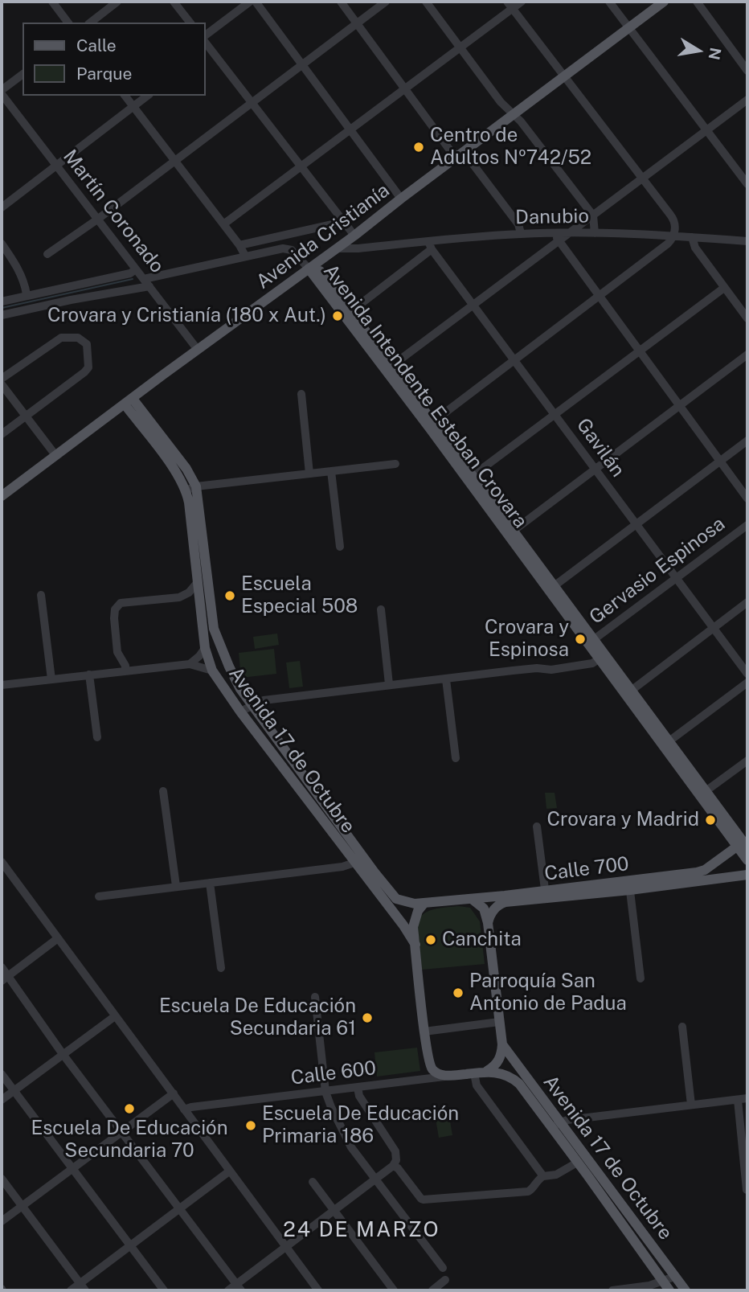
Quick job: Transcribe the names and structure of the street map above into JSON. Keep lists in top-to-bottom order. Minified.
{"streets":{"main road":["Avenida Cristianía","Avenida Intendente Esteban Crovara","Avenida 17 de Octubre","Calle 700","Calle 600"],"street":["Martín Coronado","Danubio","Gavilán","Gervasio Espinosa"]},"crossings":[["Martín Coronado","Avenida Cristianía"],["Danubio","Avenida Cristianía"],["Danubio","Gavilán"],["Avenida Cristianía","Avenida Intendente Esteban Crovara"],["Avenida Cristianía","Avenida 17 de Octubre"],["Avenida Intendente Esteban Crovara","Gervasio Espinosa"],["Avenida Intendente Esteban Crovara","Calle 700"],["Gavilán","Gervasio Espinosa"],["Avenida 17 de Octubre","Calle 700"],["Avenida 17 de Octubre","Calle 600"]],"districts":["24 DE MARZO"],"places":["Centro de Adultos Nº742/52","Crovara y Cristianía (180 x Aut.)","Escuela Especial 508","Crovara y Espinosa","Crovara y Madrid","Canchita","Parroquía San Antonio de Padua","Escuela De Educación Secundaria 61","Escuela De Educación Secundaria 70","Escuela De Educación Primaria 186"],"legend":["Calle","Parque"],"north":"right"}
